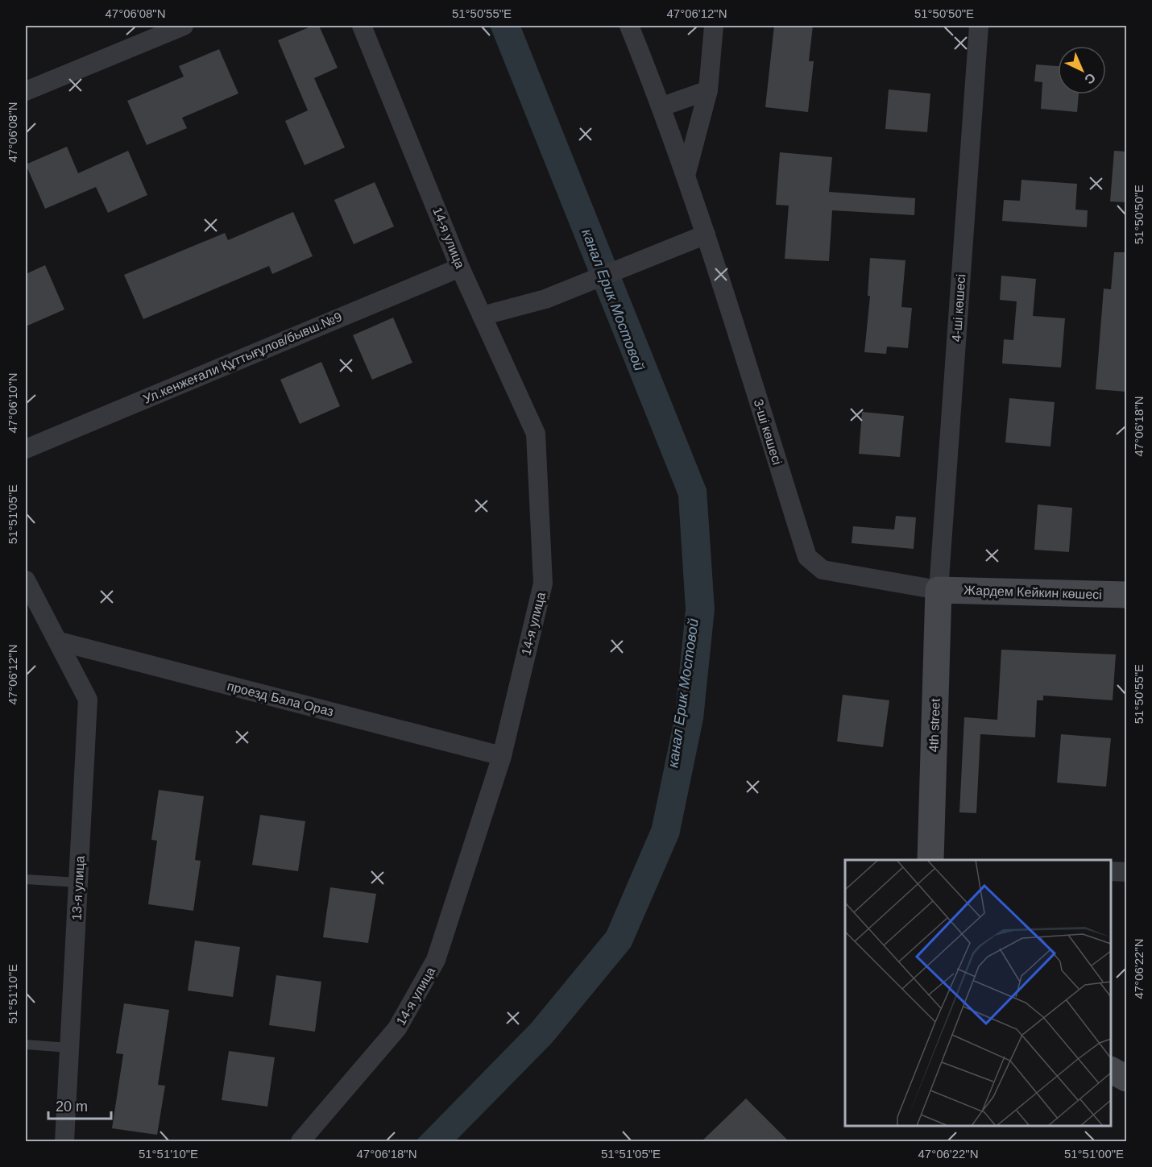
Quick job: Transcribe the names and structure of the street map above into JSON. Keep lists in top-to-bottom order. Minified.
{"streets":{"street":["14-я улица","4-ші көшесі","Ул.кенжеғали Құттығұлов/бывш.№9","3-ші көшесі","Жардем Кейкин көшесі","проезд Бала Ораз","4th street","13-я улица"]},"crossings":[["14-я улица","Ул.кенжеғали Құттығұлов/бывш.№9"],["14-я улица","проезд Бала Ораз"],["4-ші көшесі","3-ші көшесі"],["4-ші көшесі","Жардем Кейкин көшесі"],["4-ші көшесі","4th street"],["3-ші көшесі","Жардем Кейкин көшесі"],["3-ші көшесі","4th street"],["Жардем Кейкин көшесі","4th street"],["проезд Бала Ораз","13-я улица"]],"water":["канал Ерик Мостовой"],"scale_bar":"20 m","north":"bottom right","coordinates":["47°06'08\"N","51°50'55\"E","47°06'12\"N","51°50'50\"E","47°06'10\"N","47°06'18\"N","51°51'05\"E","47°06'22\"N","51°51'10\"E","51°51'00\"E"]}
